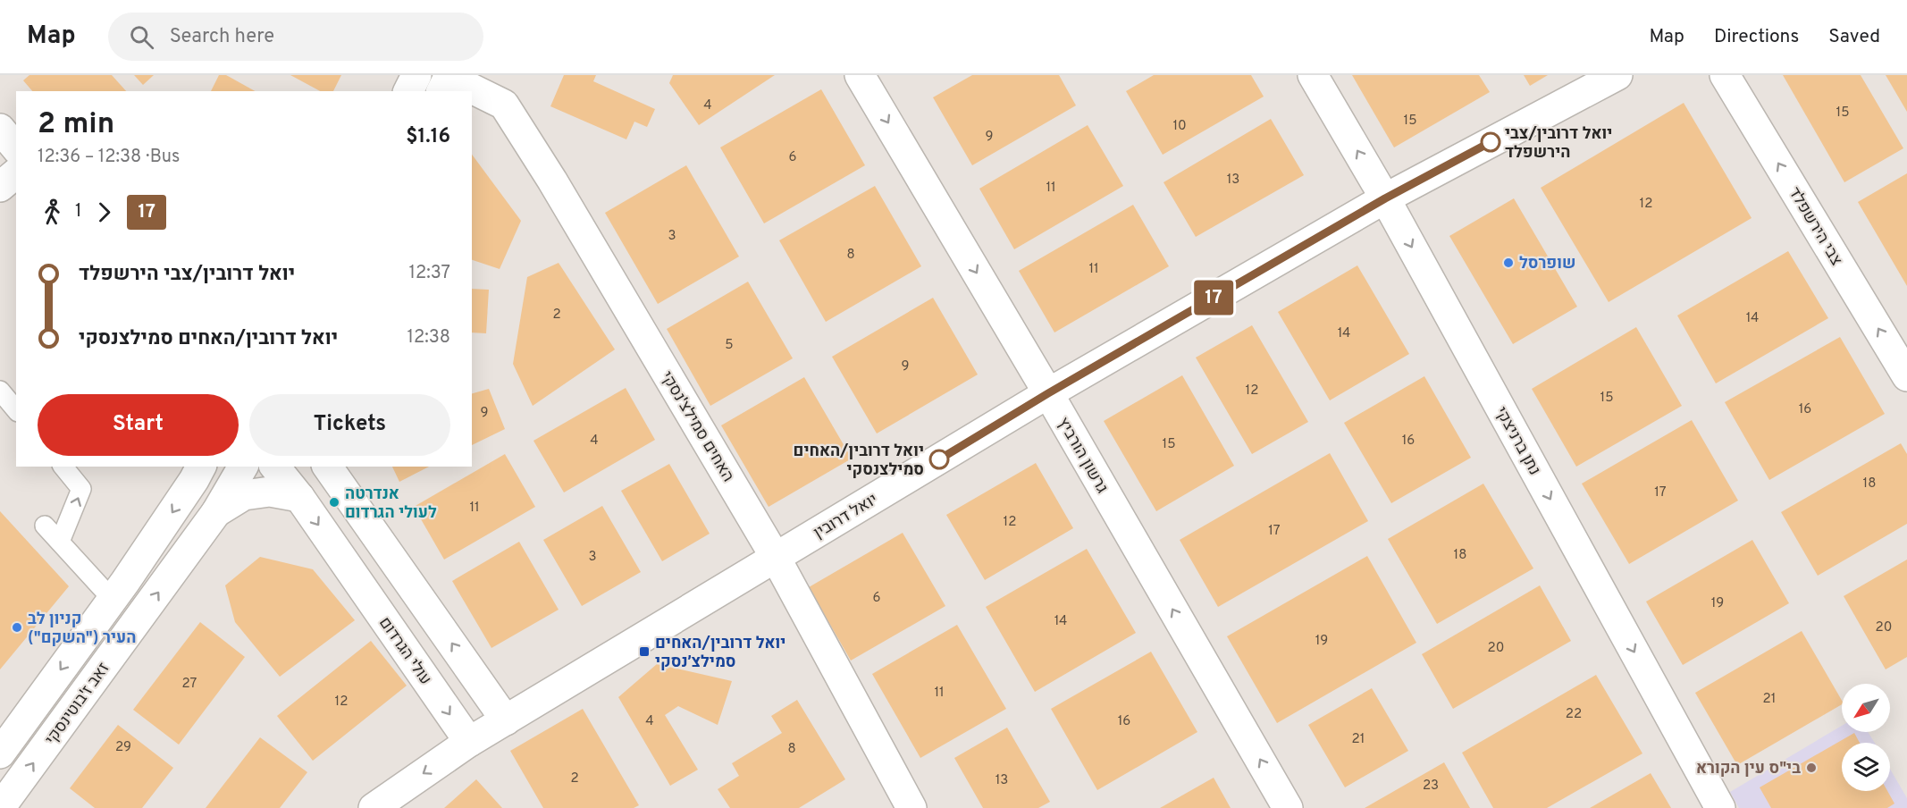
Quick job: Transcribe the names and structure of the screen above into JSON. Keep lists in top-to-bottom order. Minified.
{"streets":{"street":["צבי הירשפלד","האחים סמילצ'נסקי","נתן ברניצקי","גרשון הורביץ","יואל דרובין","עולי הגרדום","זאב ז'בוטינסקי"]},"crossings":[["האחים סמילצ'נסקי","יואל דרובין"],["נתן ברניצקי","יואל דרובין"],["גרשון הורביץ","יואל דרובין"],["יואל דרובין","עולי הגרדום"]],"one_way":["צבי הירשפלד"],"places":{"other":["יואל דרובין/צבי הירשפלד","שופרסל","יואל דרובין/האחים סמילצנסקי","אנדרטה לעולי הגרדום","קניון לב העיר (\"השקם\")","בי\"ס עין הקורא"],"transit":["יואל דרובין/האחים סמילצ׳נסקי"]},"lines":["bus line 17"],"house_numbers":["4","15","15","10","9","6","13","11","12","3","8","11","2","14","14","5","9","12","15","16","9","4","16","15","18","17","11","12","17","18","3","6","19","14","20","19","20","27","11","21","12","22","4","16","21","29","8","2","13","23"],"north":"bottom left","page":{"header":"Map","search":"Search here","nav":["Map","Directions","Saved"],"on_map":"17","heading":["2 min","12:36 – 12:38 · Bus","$1.16"],"legs":["1","17"],"list":[{"name":"יואל דרובין/צבי הירשפלד","value":"12:37"},{"name":"יואל דרובין/האחים סמילצנסקי","value":"12:38"}],"buttons":["Start","Tickets"]}}
